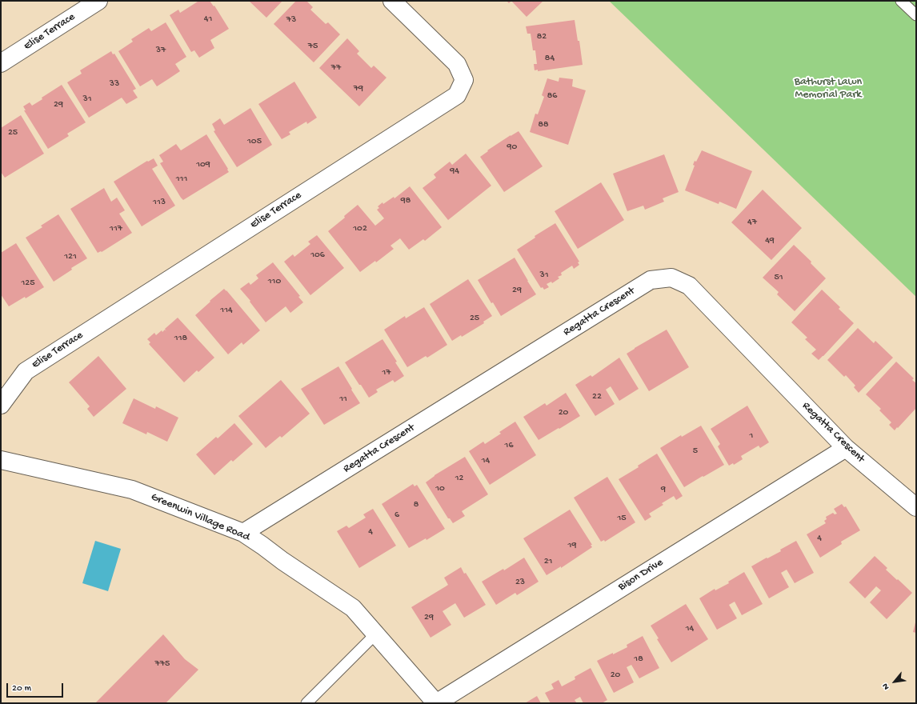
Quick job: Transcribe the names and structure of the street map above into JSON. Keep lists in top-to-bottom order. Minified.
{"streets":{"street":["Elise Terrace","Regatta Crescent","Greenwin Village Road","Bison Drive"]},"crossings":[["Regatta Crescent","Greenwin Village Road"],["Regatta Crescent","Bison Drive"],["Greenwin Village Road","Bison Drive"]],"parks":["Bathurst Lawn Memorial Park"],"house_numbers":["41","73","82","75","37","84","77","33","79","86","31","29","88","25","105","90","109","94","111","98","113","47","117","102","49","106","121","31","51","110","125","29","114","25","118","17","22","11","20","1","16","5","14","12","10","9","8","6","15","4","4","19","21","23","29","14","18","775","20"],"scale_bar":"20 m","north":"bottom left"}
